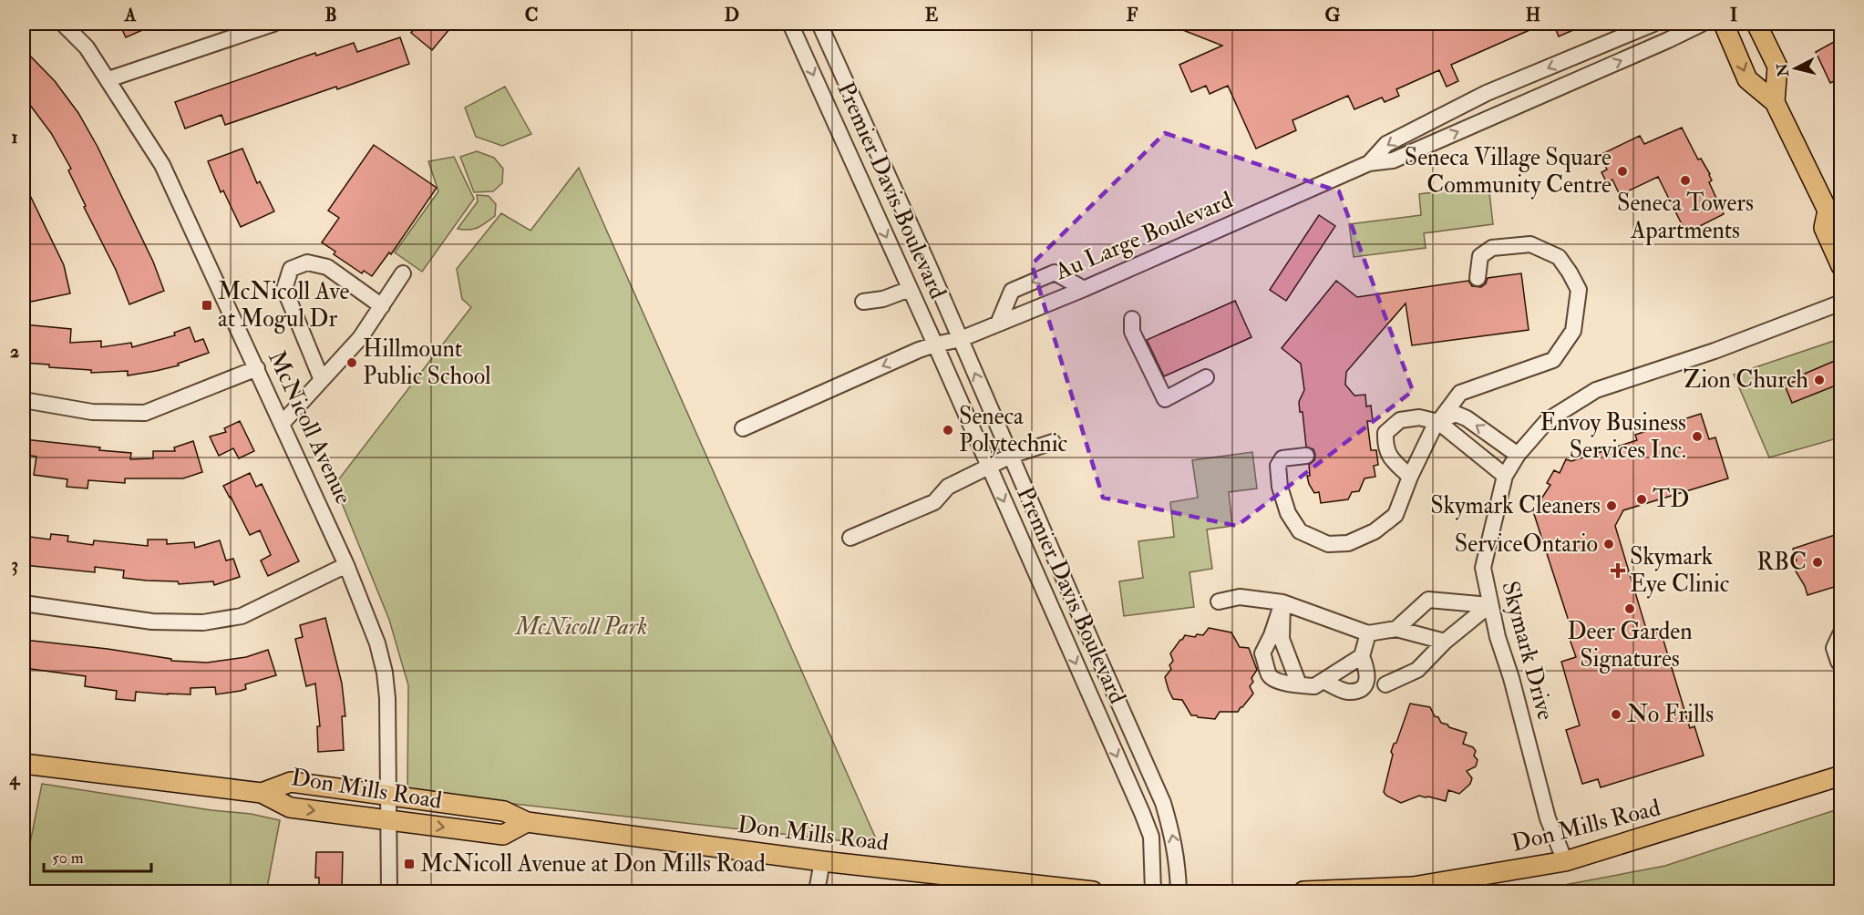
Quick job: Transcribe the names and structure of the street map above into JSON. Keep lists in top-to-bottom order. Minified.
{"streets":{"main road":["Don Mills Road"],"street":["Premier Davis Boulevard","Au Large Boulevard","McNicoll Avenue","Skymark Drive"]},"crossings":[["Premier Davis Boulevard","Au Large Boulevard"],["McNicoll Avenue","Don Mills Road"],["Skymark Drive","Don Mills Road"]],"parks":["McNicoll Park"],"places":{"other":["Seneca Village Square Community Centre","Seneca Towers Apartments","Hillmount Public School","Zion Church","Seneca Polytechnic","Envoy Business Services Inc.","TD","Skymark Cleaners","ServiceOntario","RBC","Deer Garden Signatures","No Frills"],"transit":["McNicoll Ave at Mogul Dr","McNicoll Avenue at Don Mills Road"],"health":["Skymark Eye Clinic"]},"scale_bar":"50 m","north":"left","grid":{"columns":["A","B","C","D","E","F","G","H","I"],"rows":["1","2","3","4"]}}
